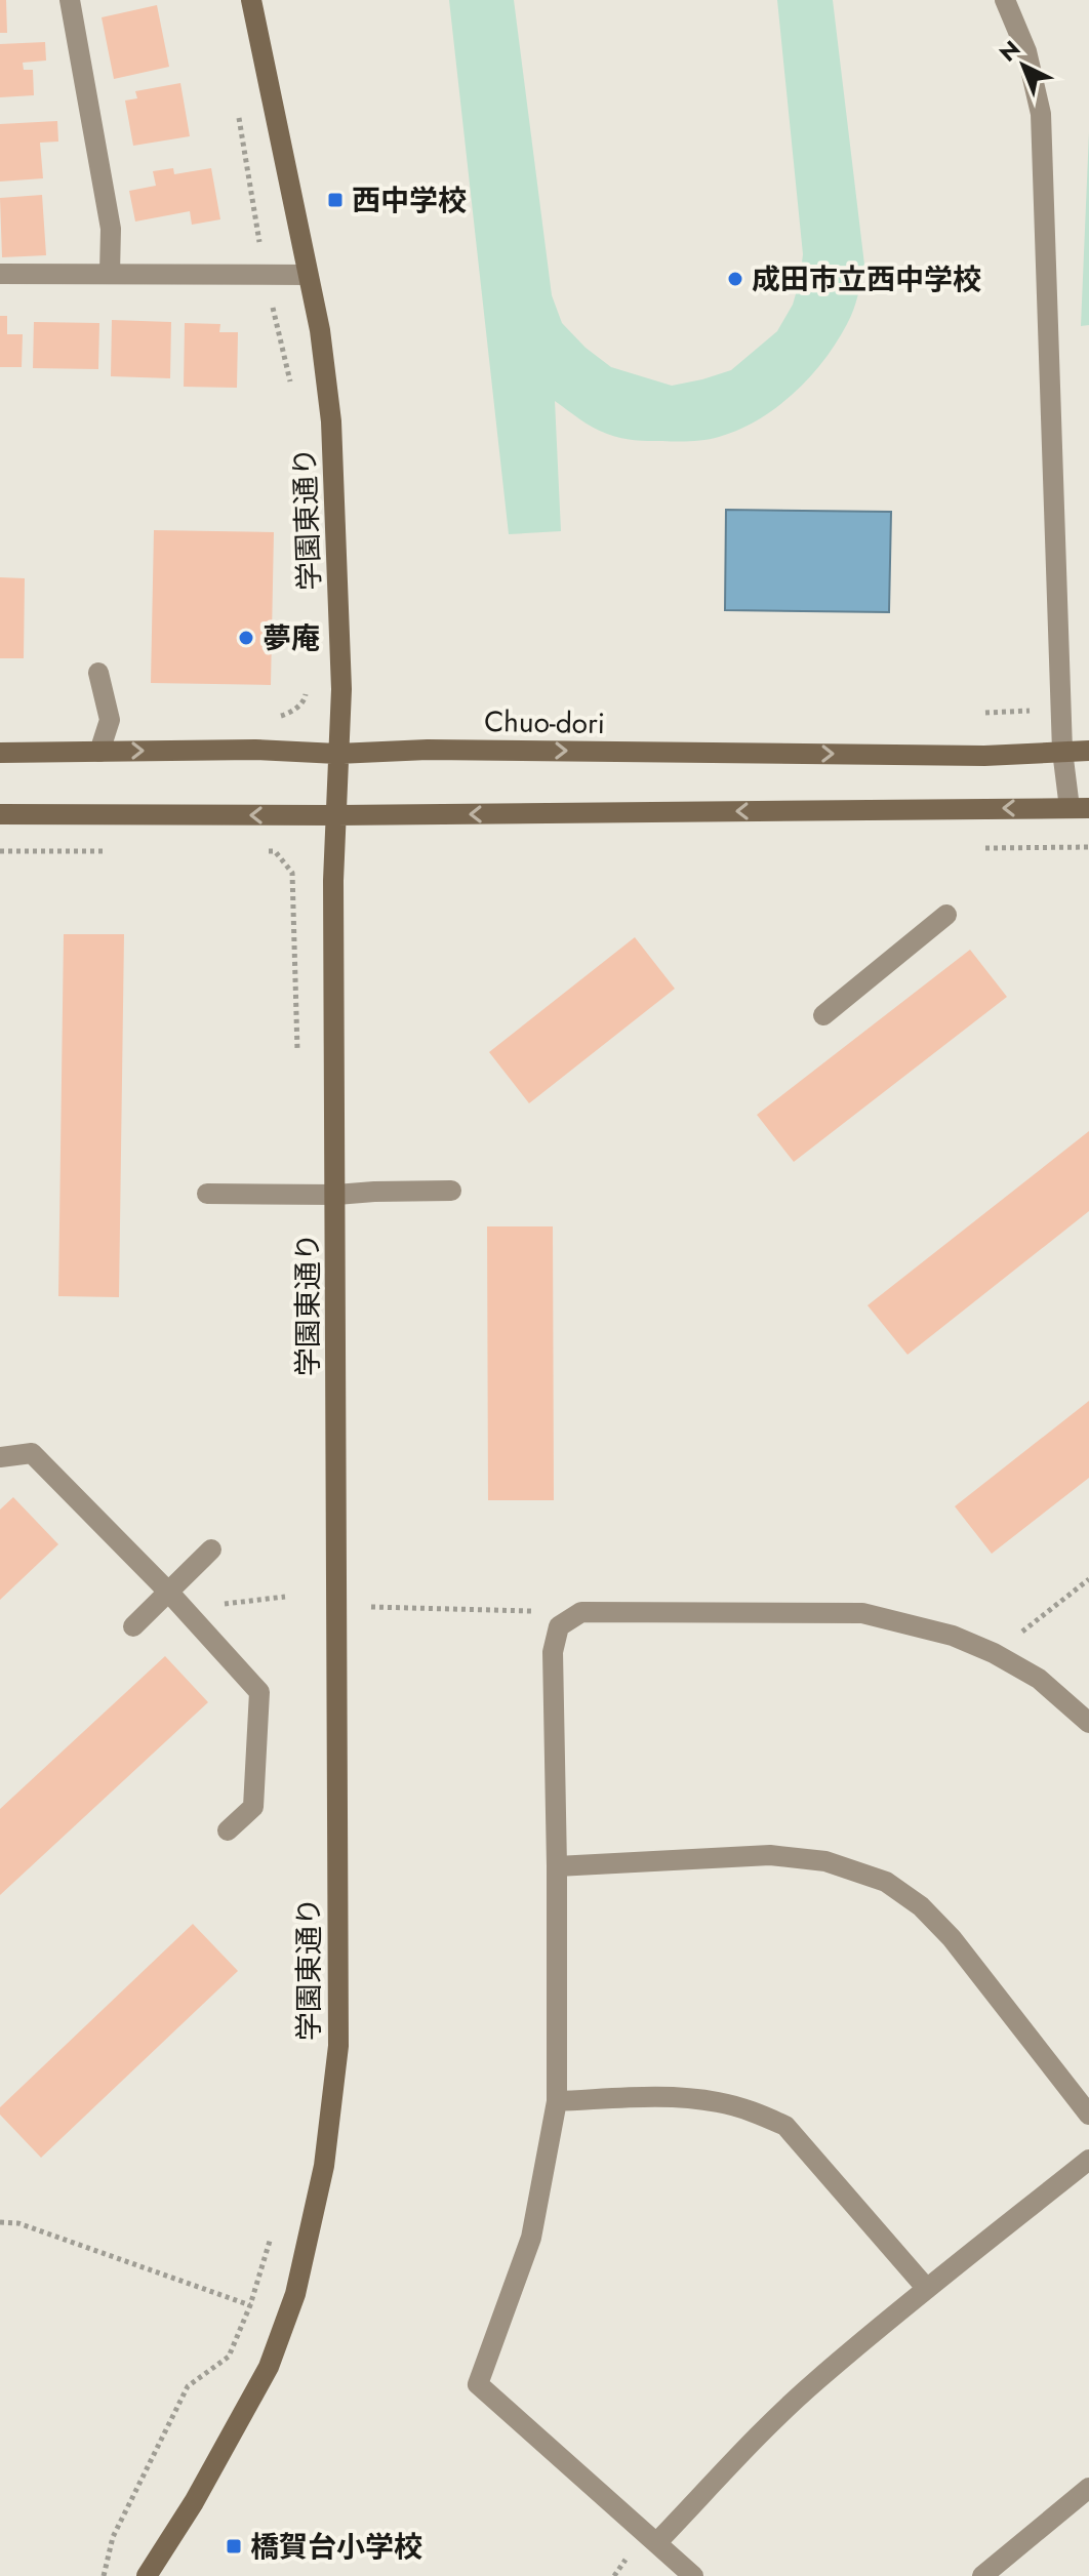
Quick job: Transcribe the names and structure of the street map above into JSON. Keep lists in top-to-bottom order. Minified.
{"streets":{"street":["学園東通り","Chuo-dori"]},"crossings":[["学園東通り","Chuo-dori"]],"places":{"transit":["西中学校","橋賀台小学校"],"other":["成田市立西中学校","夢庵"]},"north":"top left"}
